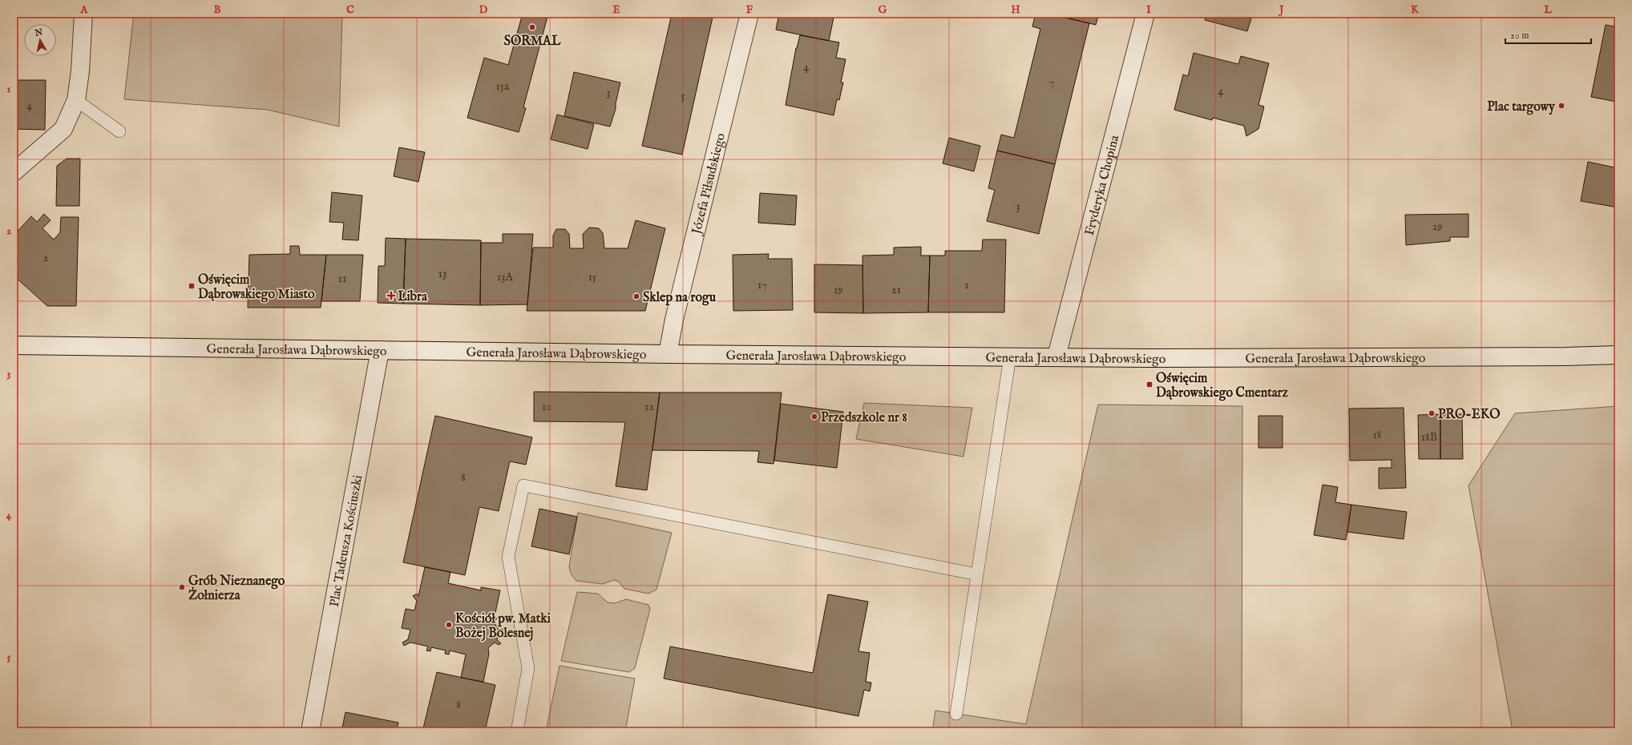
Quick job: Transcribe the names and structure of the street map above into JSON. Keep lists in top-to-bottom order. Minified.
{"streets":{"street":["Józefa Piłsudskiego","Fryderyka Chopina","Generała Jarosława Dąbrowskiego","Plac Tadeusza Kościuszki"]},"crossings":[["Józefa Piłsudskiego","Generała Jarosława Dąbrowskiego"],["Fryderyka Chopina","Generała Jarosława Dąbrowskiego"],["Generała Jarosława Dąbrowskiego","Plac Tadeusza Kościuszki"]],"places":{"other":["SORMAL","Plac targowy","Sklep na rogu","PRO-EKO","Przedszkole nr 8","Grób Nieznanego Żołnierza","Kościół pw. Matki Bożej Bolesnej"],"transit":["Oświęcim Dąbrowskiego Miasto","Oświęcim Dąbrowskiego Cmentarz"],"health":["Libra"]},"house_numbers":["4","7","15a","4","3","5","4","3","29","2","13","13A","15","11","17","1","19","21","10","12","18","18B","8","8"],"scale_bar":"20 m","north":"top","grid":{"columns":["A","B","C","D","E","F","G","H","I","J","K","L"],"rows":["1","2","3","4","5"]}}
